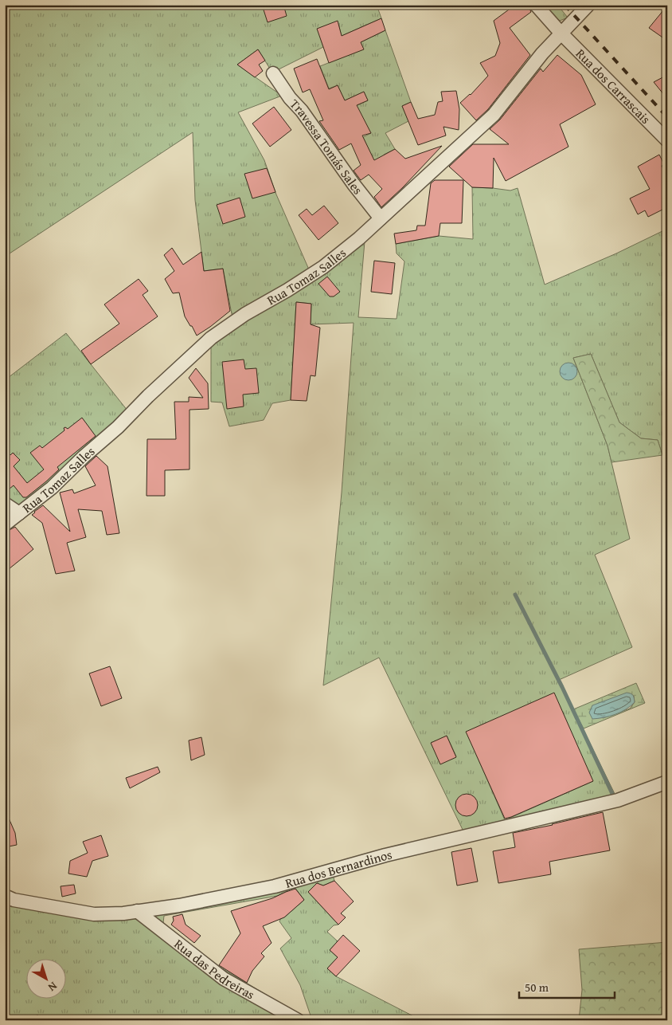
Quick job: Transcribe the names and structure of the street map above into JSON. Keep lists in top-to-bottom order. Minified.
{"streets":{"street":["Rua dos Carrascais","Travessa Tomás Sales","Rua Tomaz Salles","Rua dos Bernardinos","Rua das Pedreiras"]},"crossings":[["Rua dos Carrascais","Rua Tomaz Salles"],["Travessa Tomás Sales","Rua Tomaz Salles"],["Rua dos Bernardinos","Rua das Pedreiras"]],"scale_bar":"50 m","north":"bottom right"}
